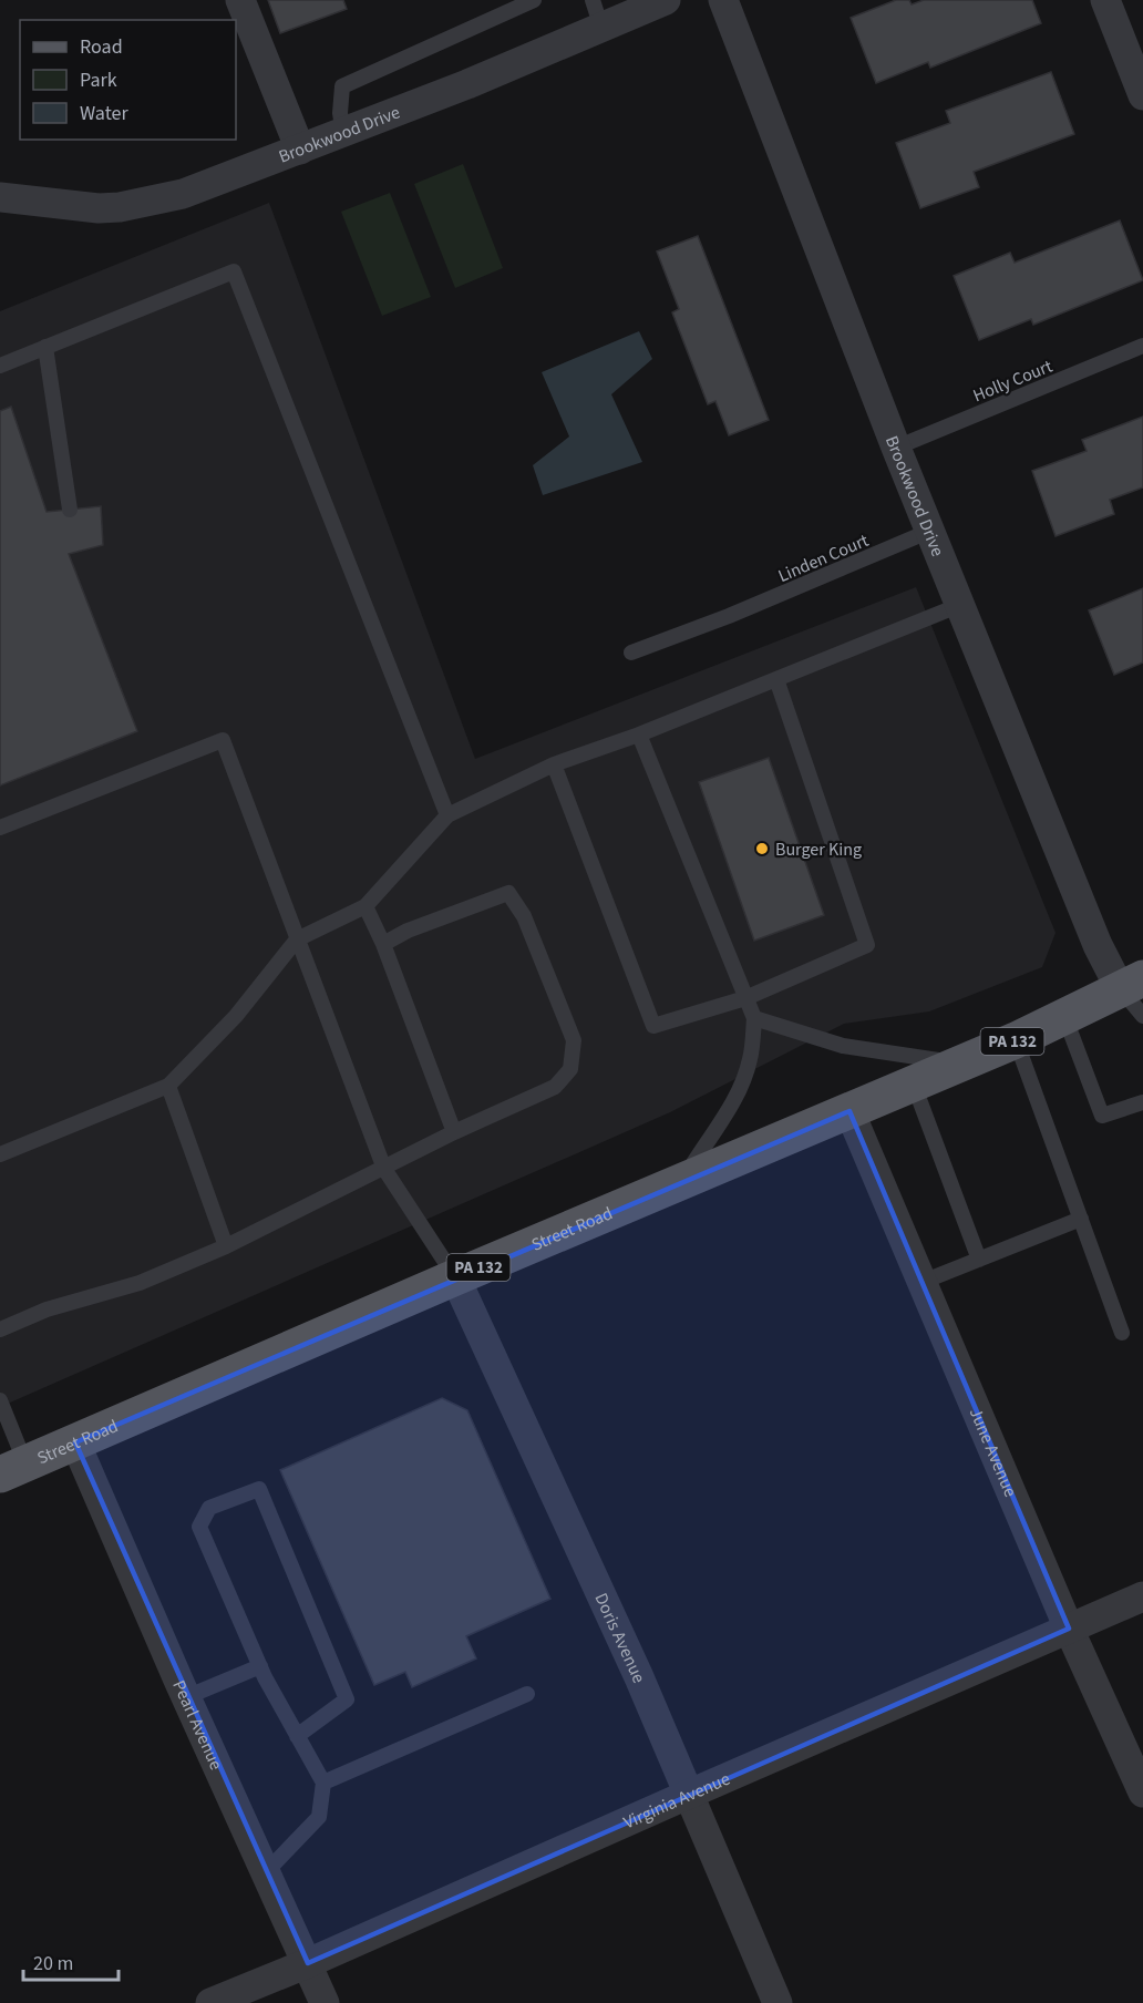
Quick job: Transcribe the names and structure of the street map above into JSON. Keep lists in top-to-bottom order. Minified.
{"streets":{"main road":["PA 132","Street Road"],"street":["Brookwood Drive","June Avenue","Doris Avenue","Pearl Avenue","Virginia Avenue"],"lane":["Holly Court","Linden Court"]},"crossings":[["Brookwood Drive","Holly Court"],["Brookwood Drive","Linden Court"],["Brookwood Drive","Street Road"],["Street Road","June Avenue"],["Street Road","Doris Avenue"],["Street Road","Pearl Avenue"],["June Avenue","Virginia Avenue"],["Doris Avenue","Virginia Avenue"],["Pearl Avenue","Virginia Avenue"]],"places":["Burger King"],"legend":["Road","Park","Water"],"scale_bar":"20 m"}
